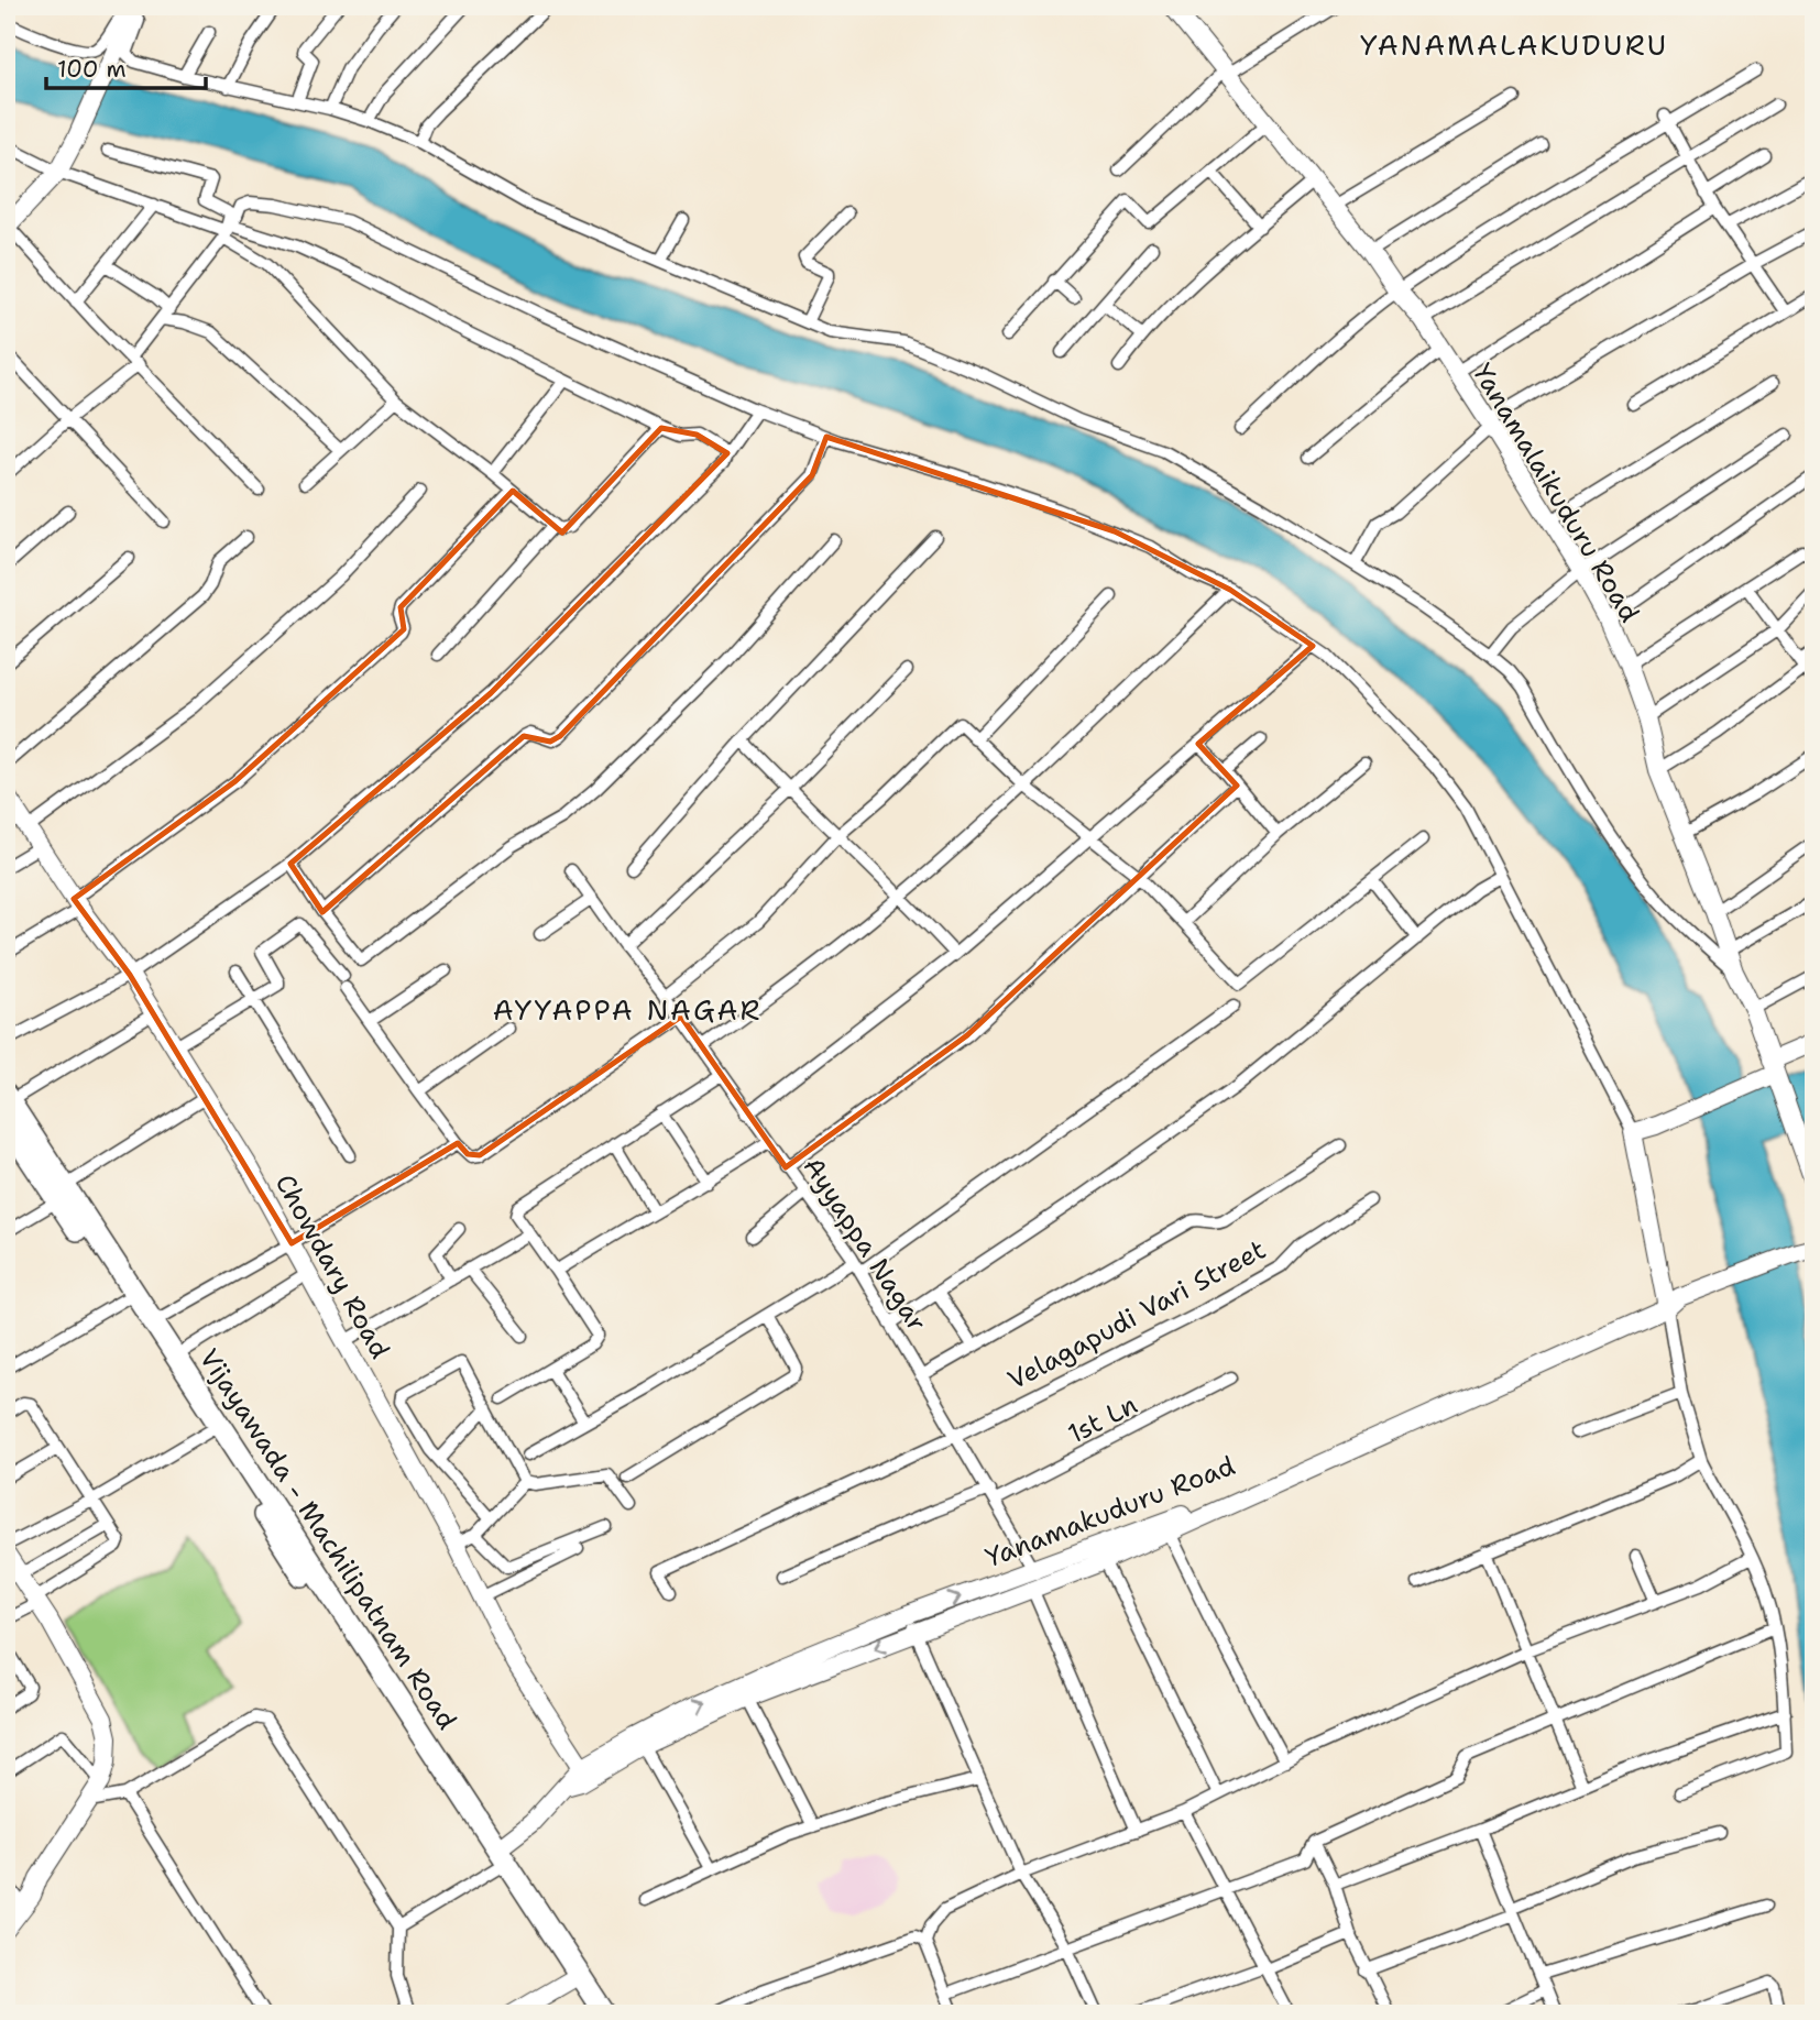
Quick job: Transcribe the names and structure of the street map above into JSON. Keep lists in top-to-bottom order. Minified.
{"streets":{"highway":["Vijayawada - Machilipatnam Road"],"street":["Yanamalaikuduru Road","Ayyappa Nagar","Chowdary Road","Velagapudi Vari Street","1st Ln","Yanamakuduru Road"]},"crossings":[["Ayyappa Nagar","Velagapudi Vari Street"],["Ayyappa Nagar","1st Ln"],["Ayyappa Nagar","Yanamakuduru Road"],["Chowdary Road","Yanamakuduru Road"],["Yanamakuduru Road","Vijayawada - Machilipatnam Road"]],"districts":["YANAMALAKUDURU","AYYAPPA NAGAR"],"scale_bar":"100 m"}
